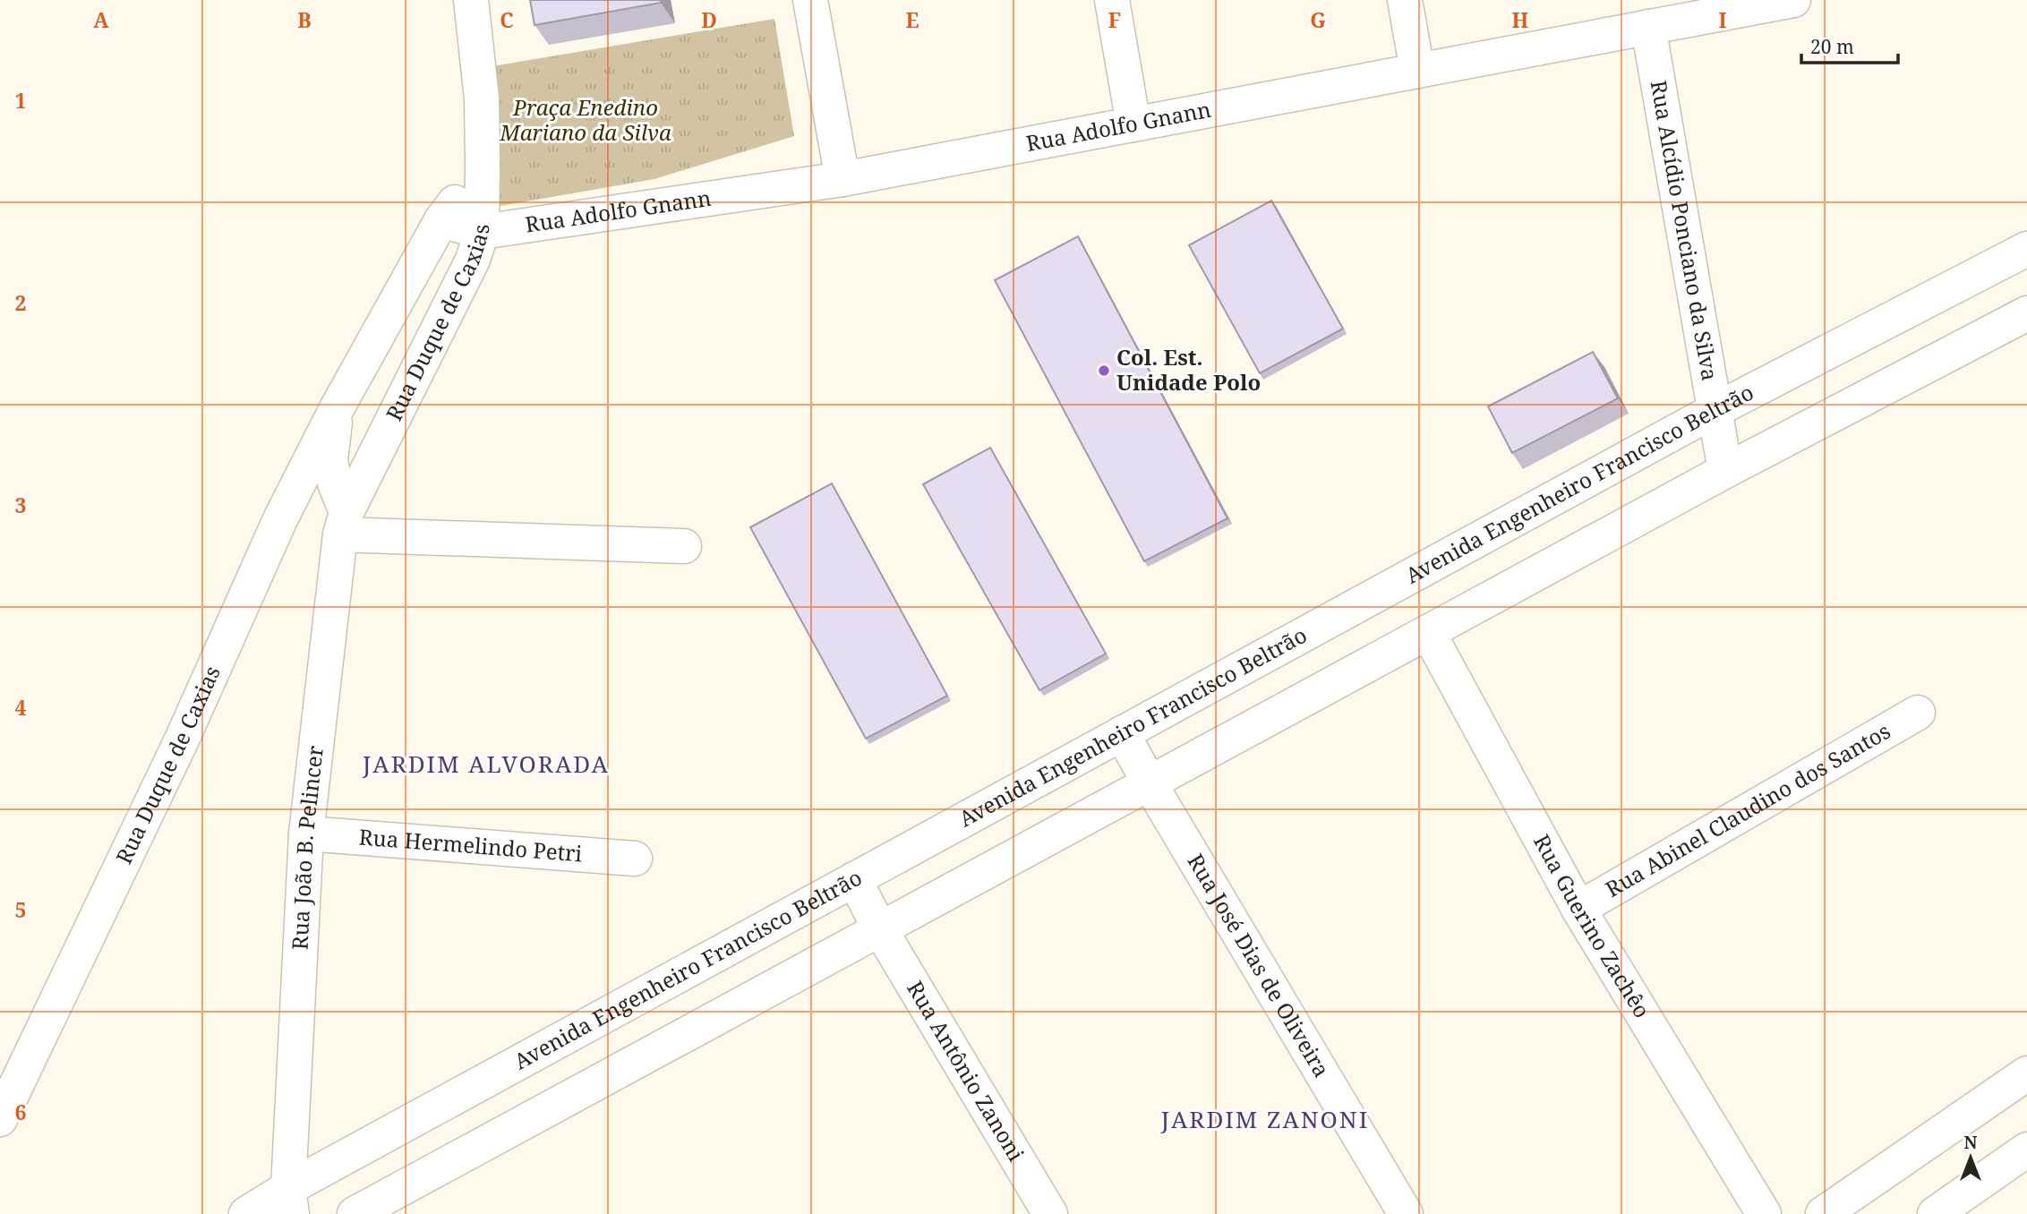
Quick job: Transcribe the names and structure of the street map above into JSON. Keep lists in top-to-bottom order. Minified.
{"streets":{"street":["Rua Adolfo Gnann","Rua Alcídio Ponciano da Silva","Rua Duque de Caxias","Avenida Engenheiro Francisco Beltrão","Rua Abinel Claudino dos Santos","Rua Hermelindo Petri","Rua João B. Pelincer","Rua Guerino Zachêo","Rua José Dias de Oliveira","Rua Antônio Zanoni"]},"crossings":[["Rua Adolfo Gnann","Rua Alcídio Ponciano da Silva"],["Rua Adolfo Gnann","Rua Duque de Caxias"],["Rua Alcídio Ponciano da Silva","Avenida Engenheiro Francisco Beltrão"],["Rua Duque de Caxias","Rua João B. Pelincer"],["Avenida Engenheiro Francisco Beltrão","Rua João B. Pelincer"],["Avenida Engenheiro Francisco Beltrão","Rua José Dias de Oliveira"],["Avenida Engenheiro Francisco Beltrão","Rua Antônio Zanoni"],["Rua Abinel Claudino dos Santos","Rua Guerino Zachêo"],["Rua Hermelindo Petri","Rua João B. Pelincer"]],"districts":["JARDIM ALVORADA","JARDIM ZANONI"],"parks":["Praça Enedino Mariano da Silva"],"places":["Col. Est. Unidade Polo"],"scale_bar":"20 m","north":"top","grid":{"columns":["A","B","C","D","E","F","G","H","I"],"rows":["1","2","3","4","5","6"]}}
